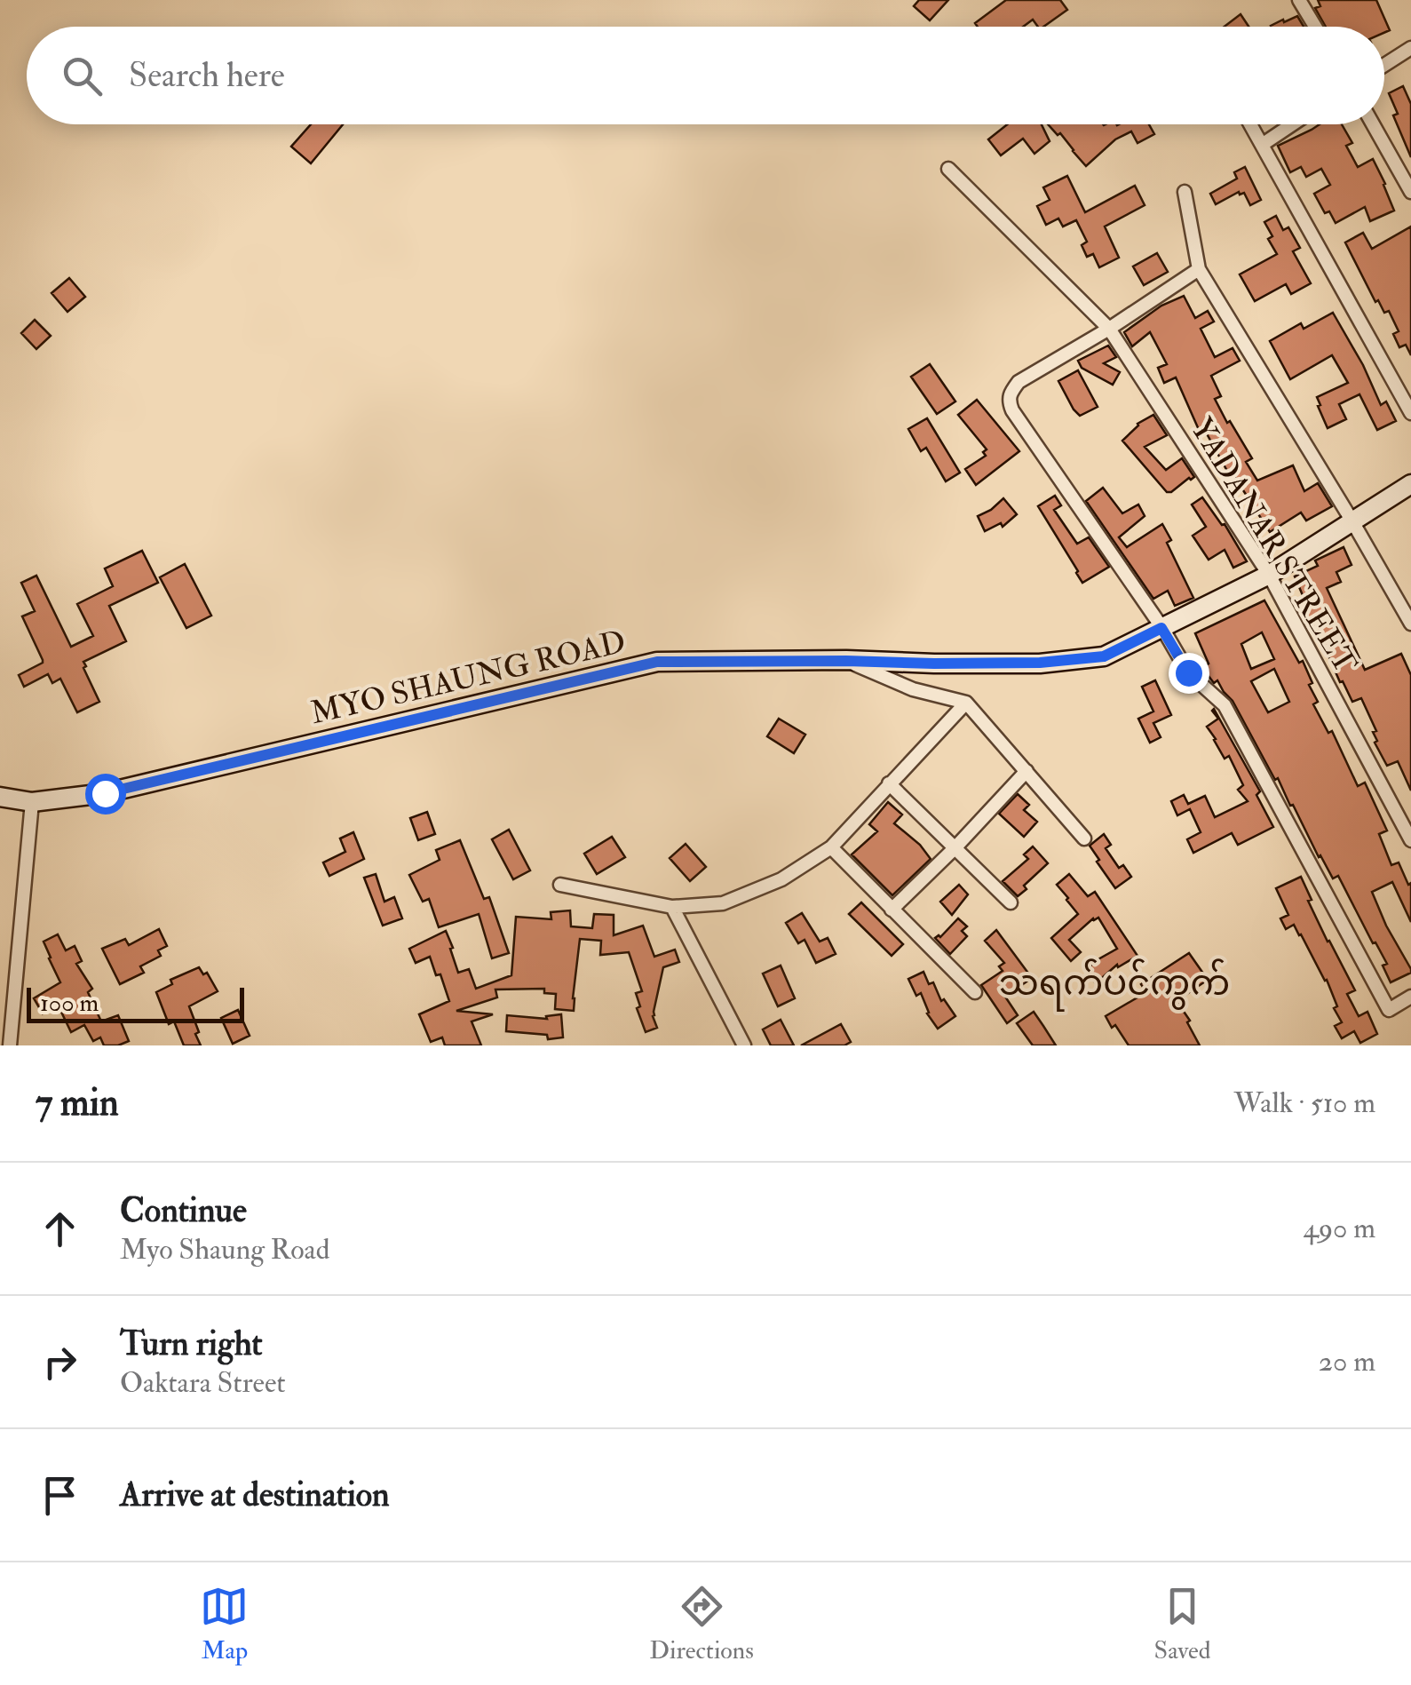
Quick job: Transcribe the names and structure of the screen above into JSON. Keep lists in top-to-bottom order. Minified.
{"streets":{"street":["YADANAR STREET","MYO SHAUNG ROAD"]},"crossings":[["YADANAR STREET","MYO SHAUNG ROAD"]],"districts":["သရက်ပင်ကွက်"],"scale_bar":"100 m","page":{"search":"Search here","scale":"100 m","heading":["7 min","Walk · 510 m"],"list":[["Continue","Myo Shaung Road","490 m"],["Turn right","Oaktara Street","20 m"],"Arrive at destination"],"nav":["Map","Directions","Saved"]}}
